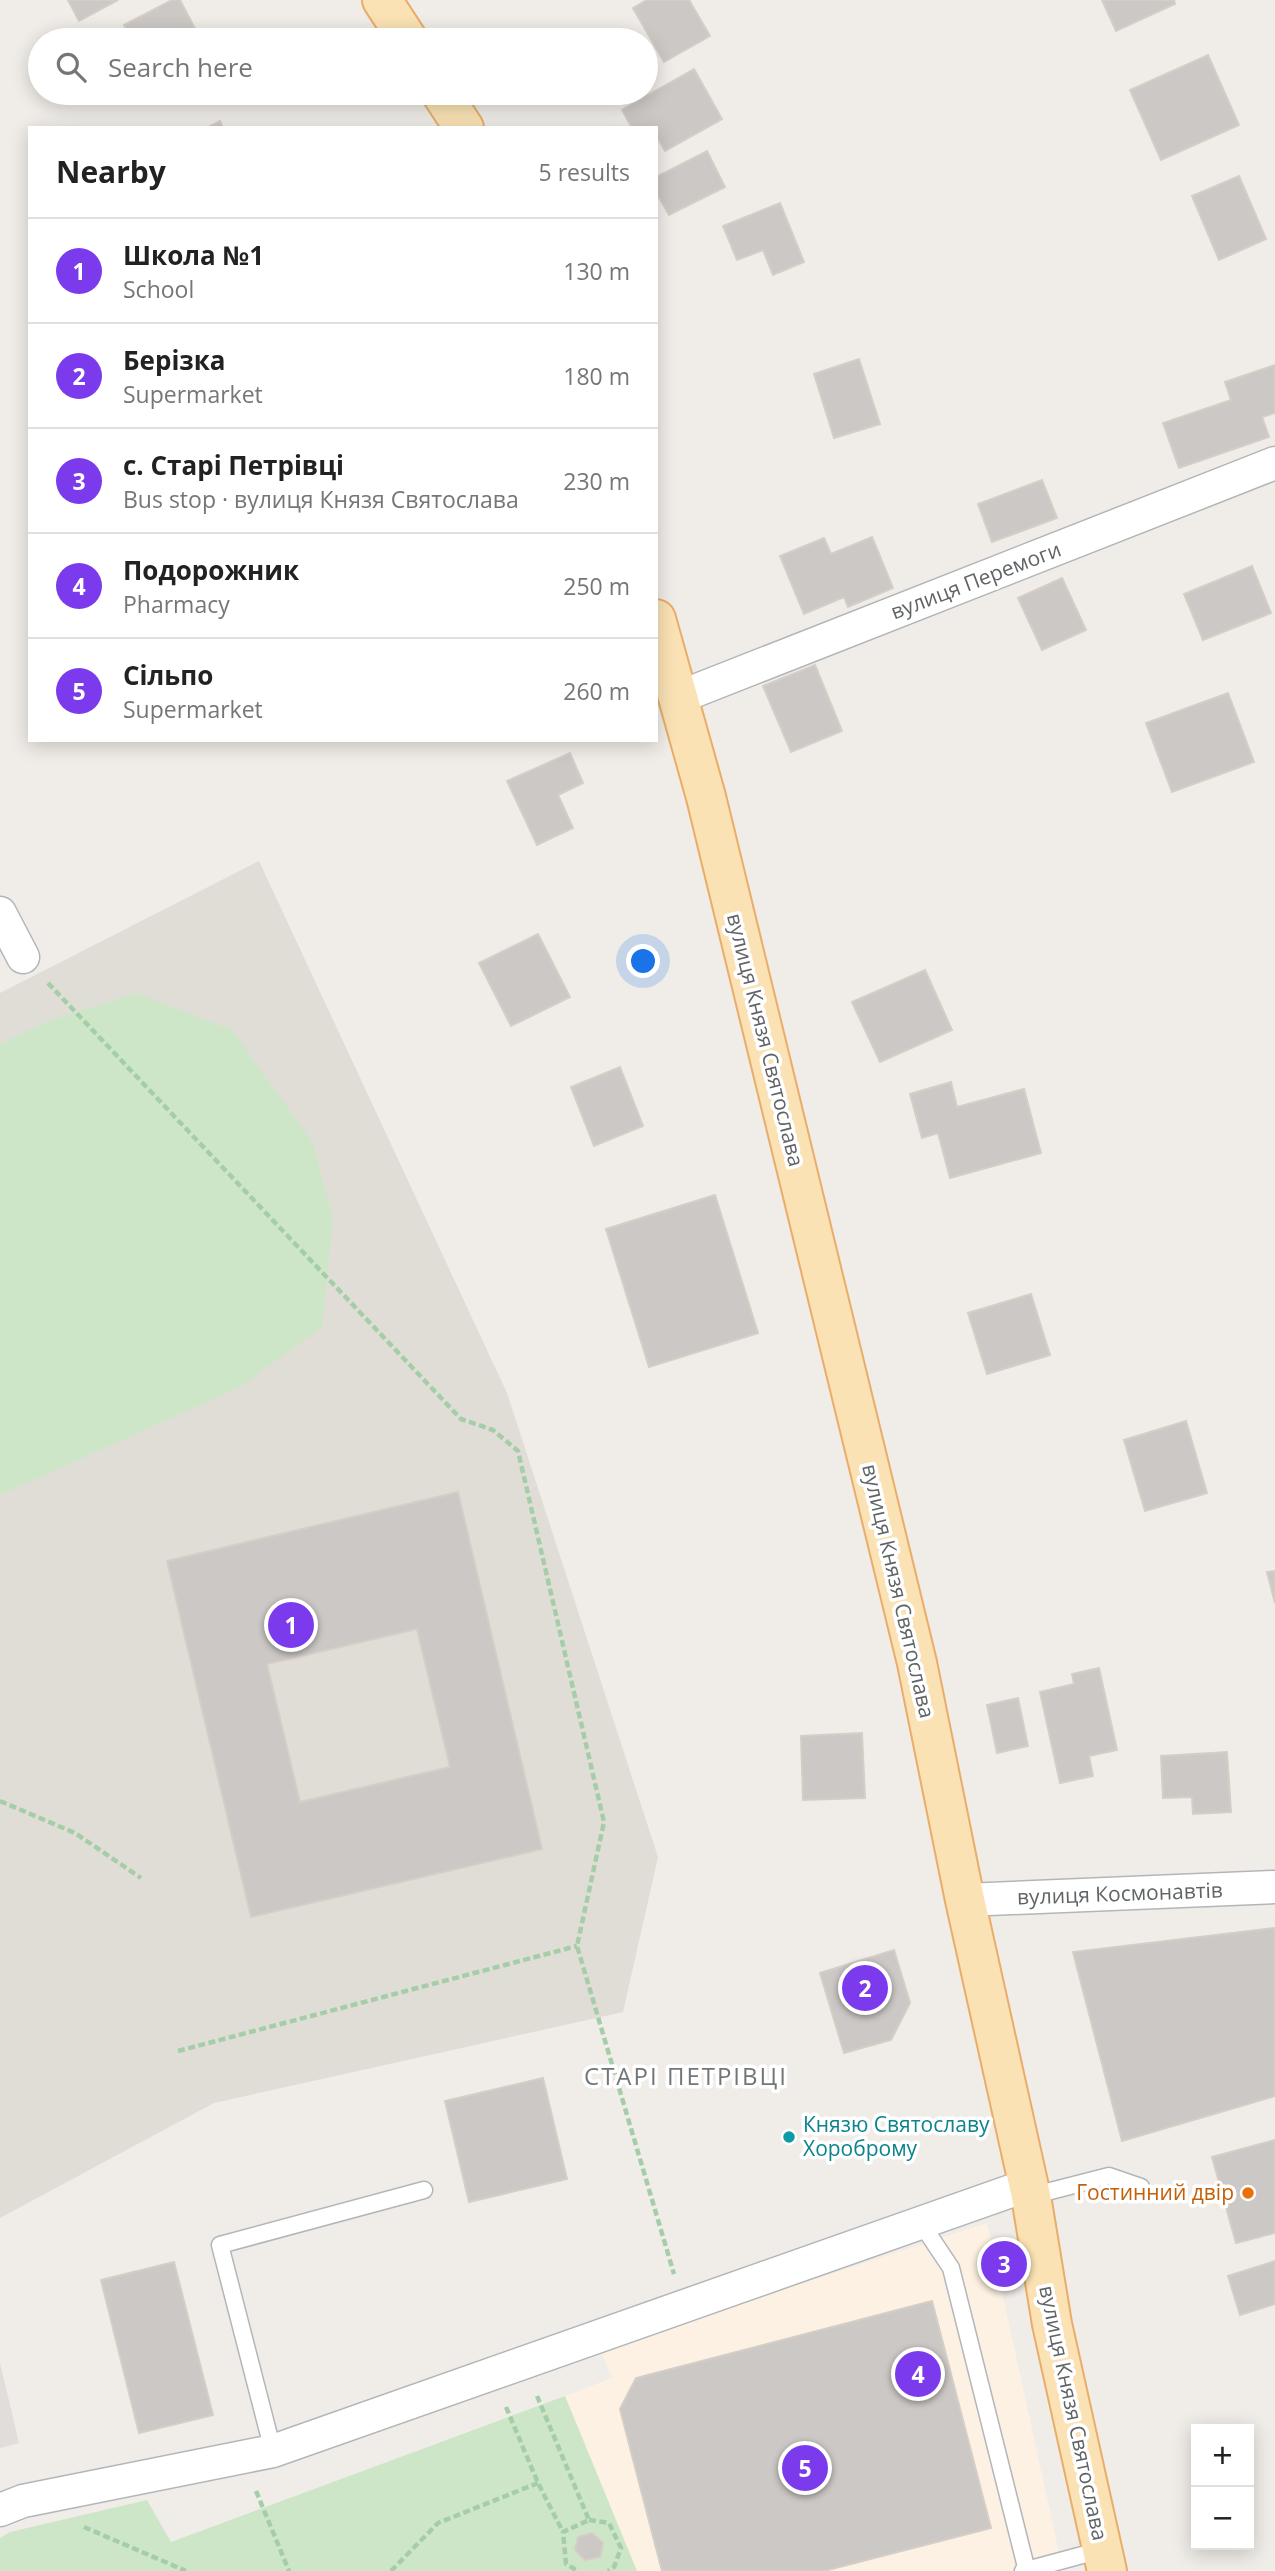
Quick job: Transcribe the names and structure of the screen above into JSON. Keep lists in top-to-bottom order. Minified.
{"streets":{"main road":["вулиця Князя Святослава"],"street":["вулиця Перемоги","вулиця Космонавтів"]},"crossings":[["вулиця Перемоги","вулиця Князя Святослава"],["вулиця Князя Святослава","вулиця Космонавтів"]],"districts":["СТАРІ ПЕТРІВЦІ"],"places":["Князю Святославу Хороброму","Гостинний двір"],"page":{"search":"Search here","heading":["Nearby","5 results"],"list":[{"mark":"1","name":"Школа №1","note":"School","value":"130 m"},{"mark":"2","name":"Берізка","note":"Supermarket","value":"180 m"},{"mark":"3","name":"с. Старі Петрівці","note":"Bus stop · вулиця Князя Святослава","value":"230 m"},{"mark":"4","name":"Подорожник","note":"Pharmacy","value":"250 m"},{"mark":"5","name":"Сільпо","note":"Supermarket","value":"260 m"}],"pins":["1","2","3","4","5"],"map_buttons":["+","−"]}}
